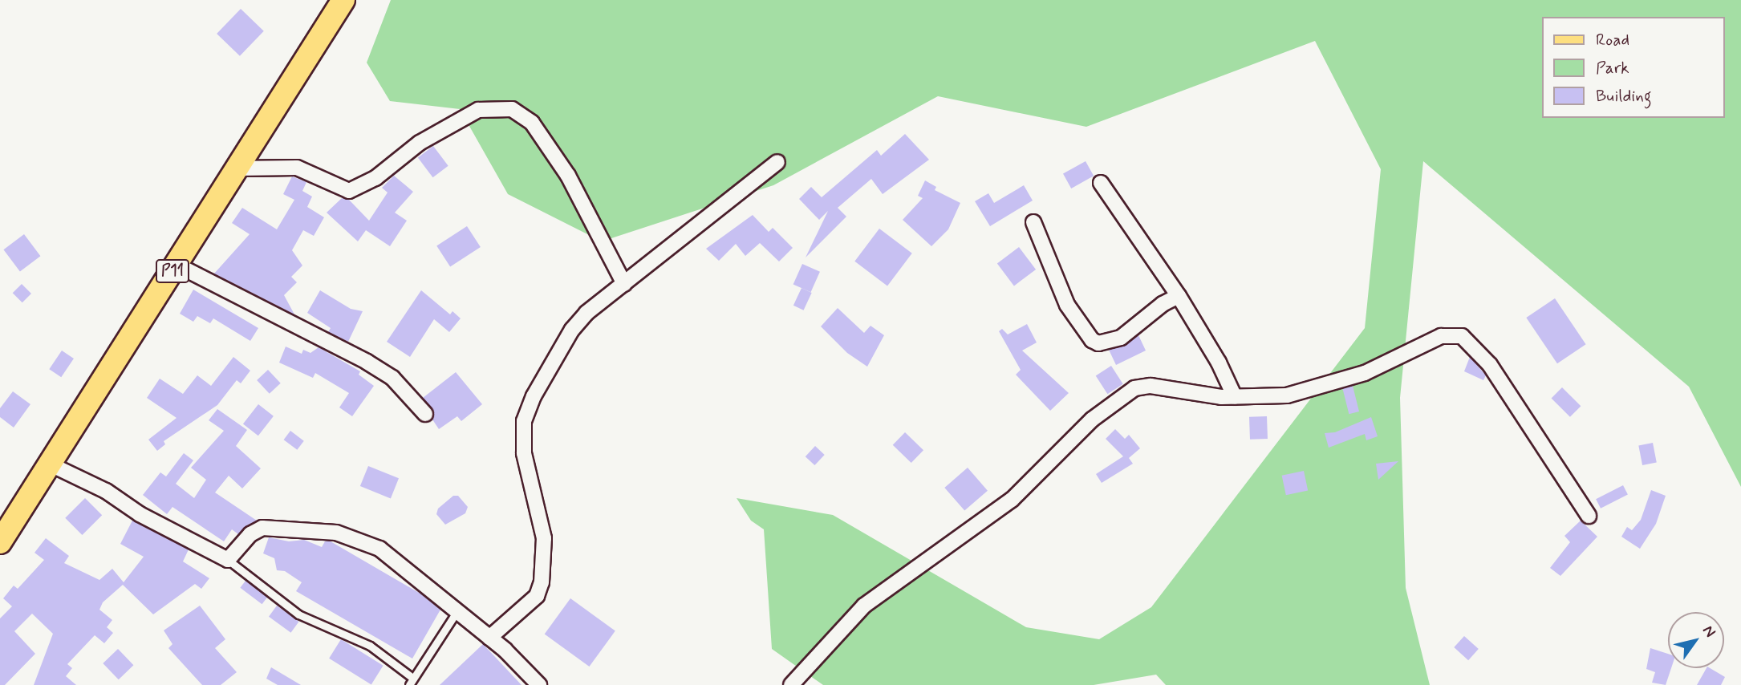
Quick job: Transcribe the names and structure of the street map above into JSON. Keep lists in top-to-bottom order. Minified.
{"streets":{"main road":["P11"]},"legend":["Road","Park","Building"],"north":"top right"}
